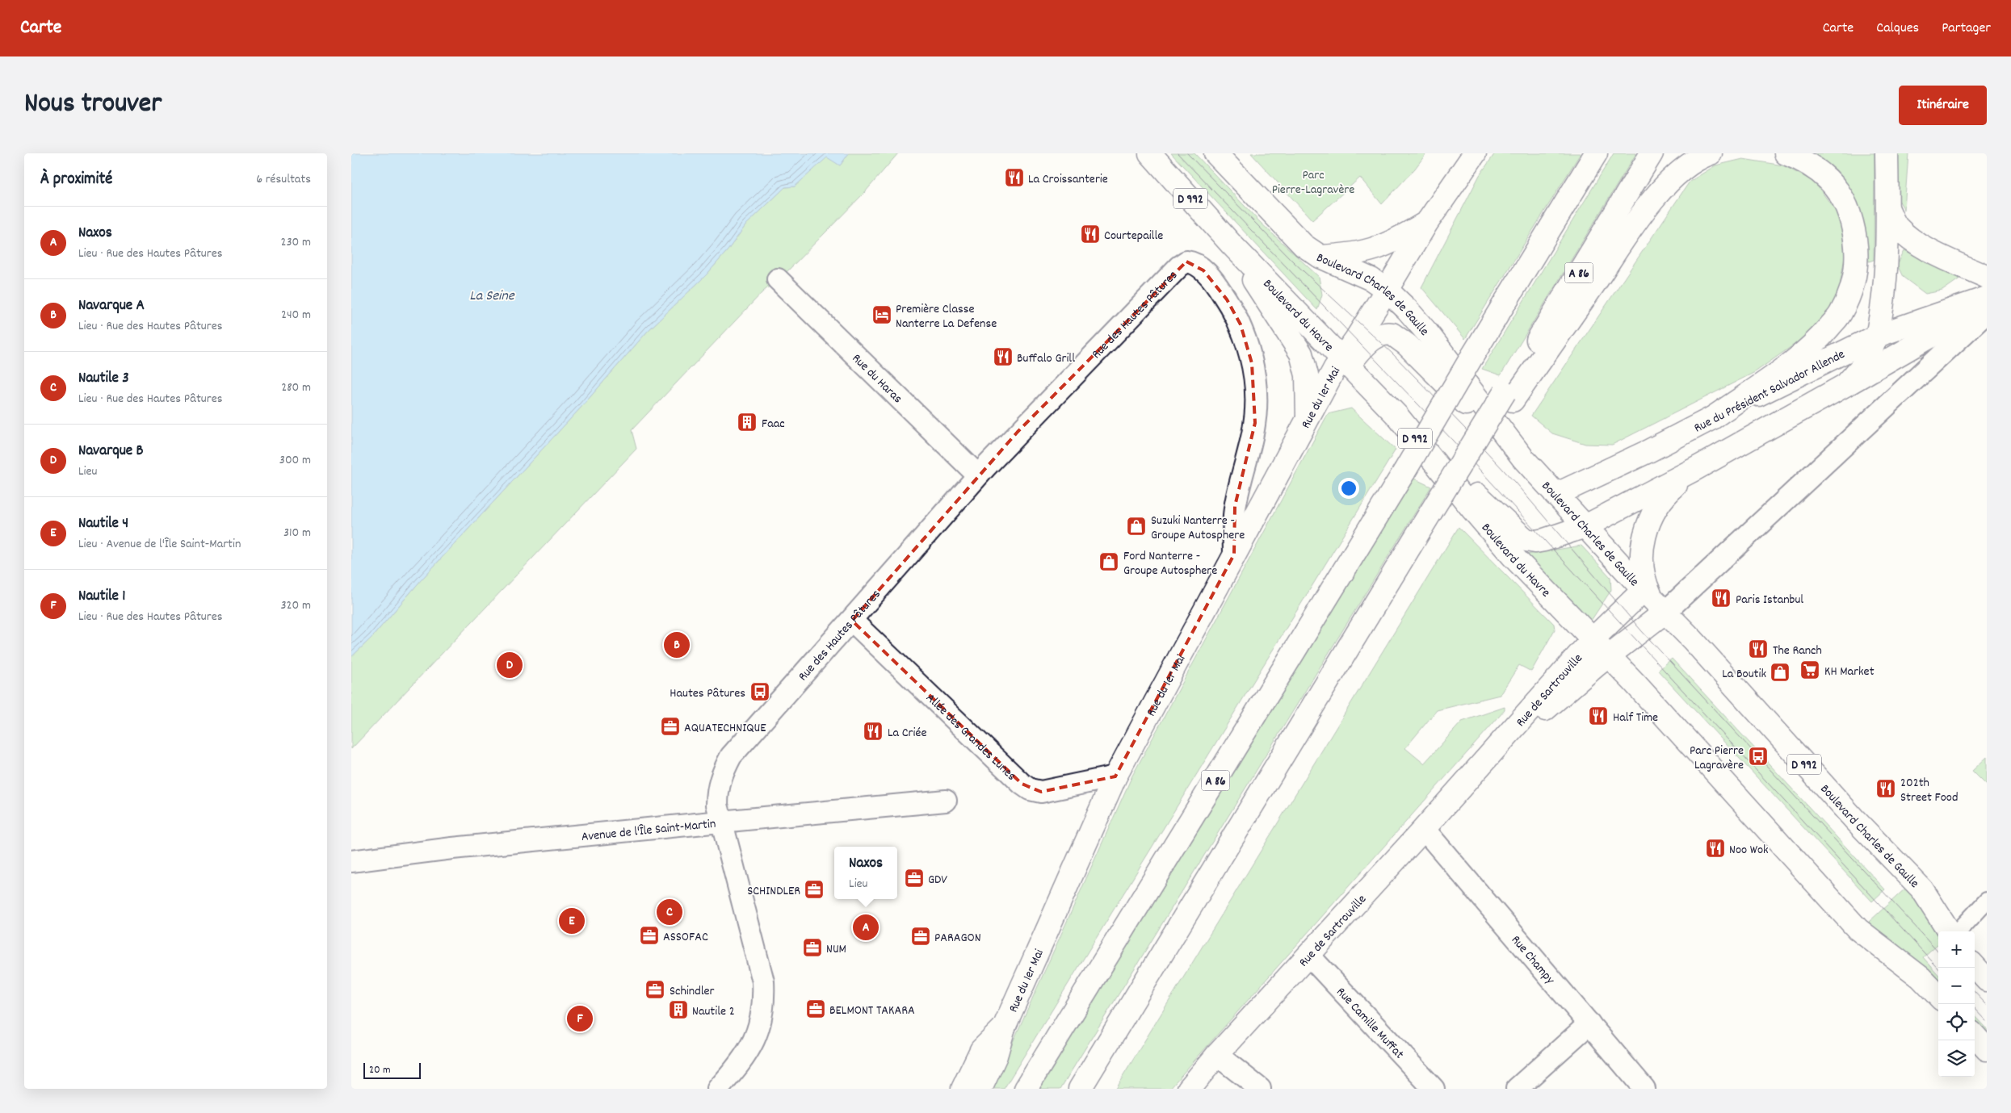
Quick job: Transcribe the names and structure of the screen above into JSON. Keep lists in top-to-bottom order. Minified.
{"streets":{"main road":["D 992","A 86","Boulevard Charles de Gaulle","Boulevard du Havre","Rue du Président Salvador Allende","Rue du 1er Mai","Rue de Sartrouville"],"street":["Rue des Hautes Pâtures","Rue du Haras","Allée des Grandes Lunes","Avenue de l'Île Saint-Martin","Rue Champy","Rue Camille Muffat"]},"crossings":[["D 992","Boulevard du Havre"],["D 992","Rue de Sartrouville"],["Boulevard Charles de Gaulle","Rue du Président Salvador Allende"],["Boulevard Charles de Gaulle","Rue du 1er Mai"],["Boulevard Charles de Gaulle","Rue de Sartrouville"],["Rue des Hautes Pâtures","Rue du Haras"],["Rue des Hautes Pâtures","Rue du 1er Mai"],["Rue des Hautes Pâtures","Allée des Grandes Lunes"],["Rue des Hautes Pâtures","Avenue de l'Île Saint-Martin"],["Boulevard du Havre","Rue du 1er Mai"],["Boulevard du Havre","Rue de Sartrouville"],["Rue du 1er Mai","Allée des Grandes Lunes"],["Rue de Sartrouville","Rue Champy"],["Rue de Sartrouville","Rue Camille Muffat"]],"water":["La Seine"],"parks":["Parc Pierre-Lagravère"],"places":{"restaurant":["La Croissanterie","Courtepaille","Buffalo Grill","Paris Istanbul","The Ranch","Half Time","La Criée","202th Street Food","Noo Wok"],"hotel":["Première Classe Nanterre La Defense"],"building":["Faac","Nautile 2"],"shop":["Suzuki Nanterre - Groupe Autosphere","Ford Nanterre - Groupe Autosphere","La Boutik"],"supermarket":["KH Market"],"bus stop":["Hautes Pâtures","Parc Pierre Lagravère"],"office":["AQUATECHNIQUE","GDV","SCHINDLER","ASSOFAC","PARAGON","NUM","Schindler","BELMONT TAKARA"]},"scale_bar":"20 m","page":{"header":"Carte","nav":["Carte","Calques","Partager"],"title":"Nous trouver","buttons":"Itinéraire","heading":["À proximité","6 résultats"],"list":[{"mark":"A","name":"Naxos","note":"Lieu · Rue des Hautes Pâtures","value":"230 m"},{"mark":"B","name":"Navarque A","note":"Lieu · Rue des Hautes Pâtures","value":"240 m"},{"mark":"C","name":"Nautile 3","note":"Lieu · Rue des Hautes Pâtures","value":"280 m"},{"mark":"D","name":"Navarque B","note":"Lieu","value":"300 m"},{"mark":"E","name":"Nautile 4","note":"Lieu · Avenue de l'Île Saint-Martin","value":"310 m"},{"mark":"F","name":"Nautile 1","note":"Lieu · Rue des Hautes Pâtures","value":"320 m"}],"pins":["B","D","C","E","A","F"],"popup":["Naxos","Lieu"],"map_buttons":["+","−"],"scale":"20 m"}}
